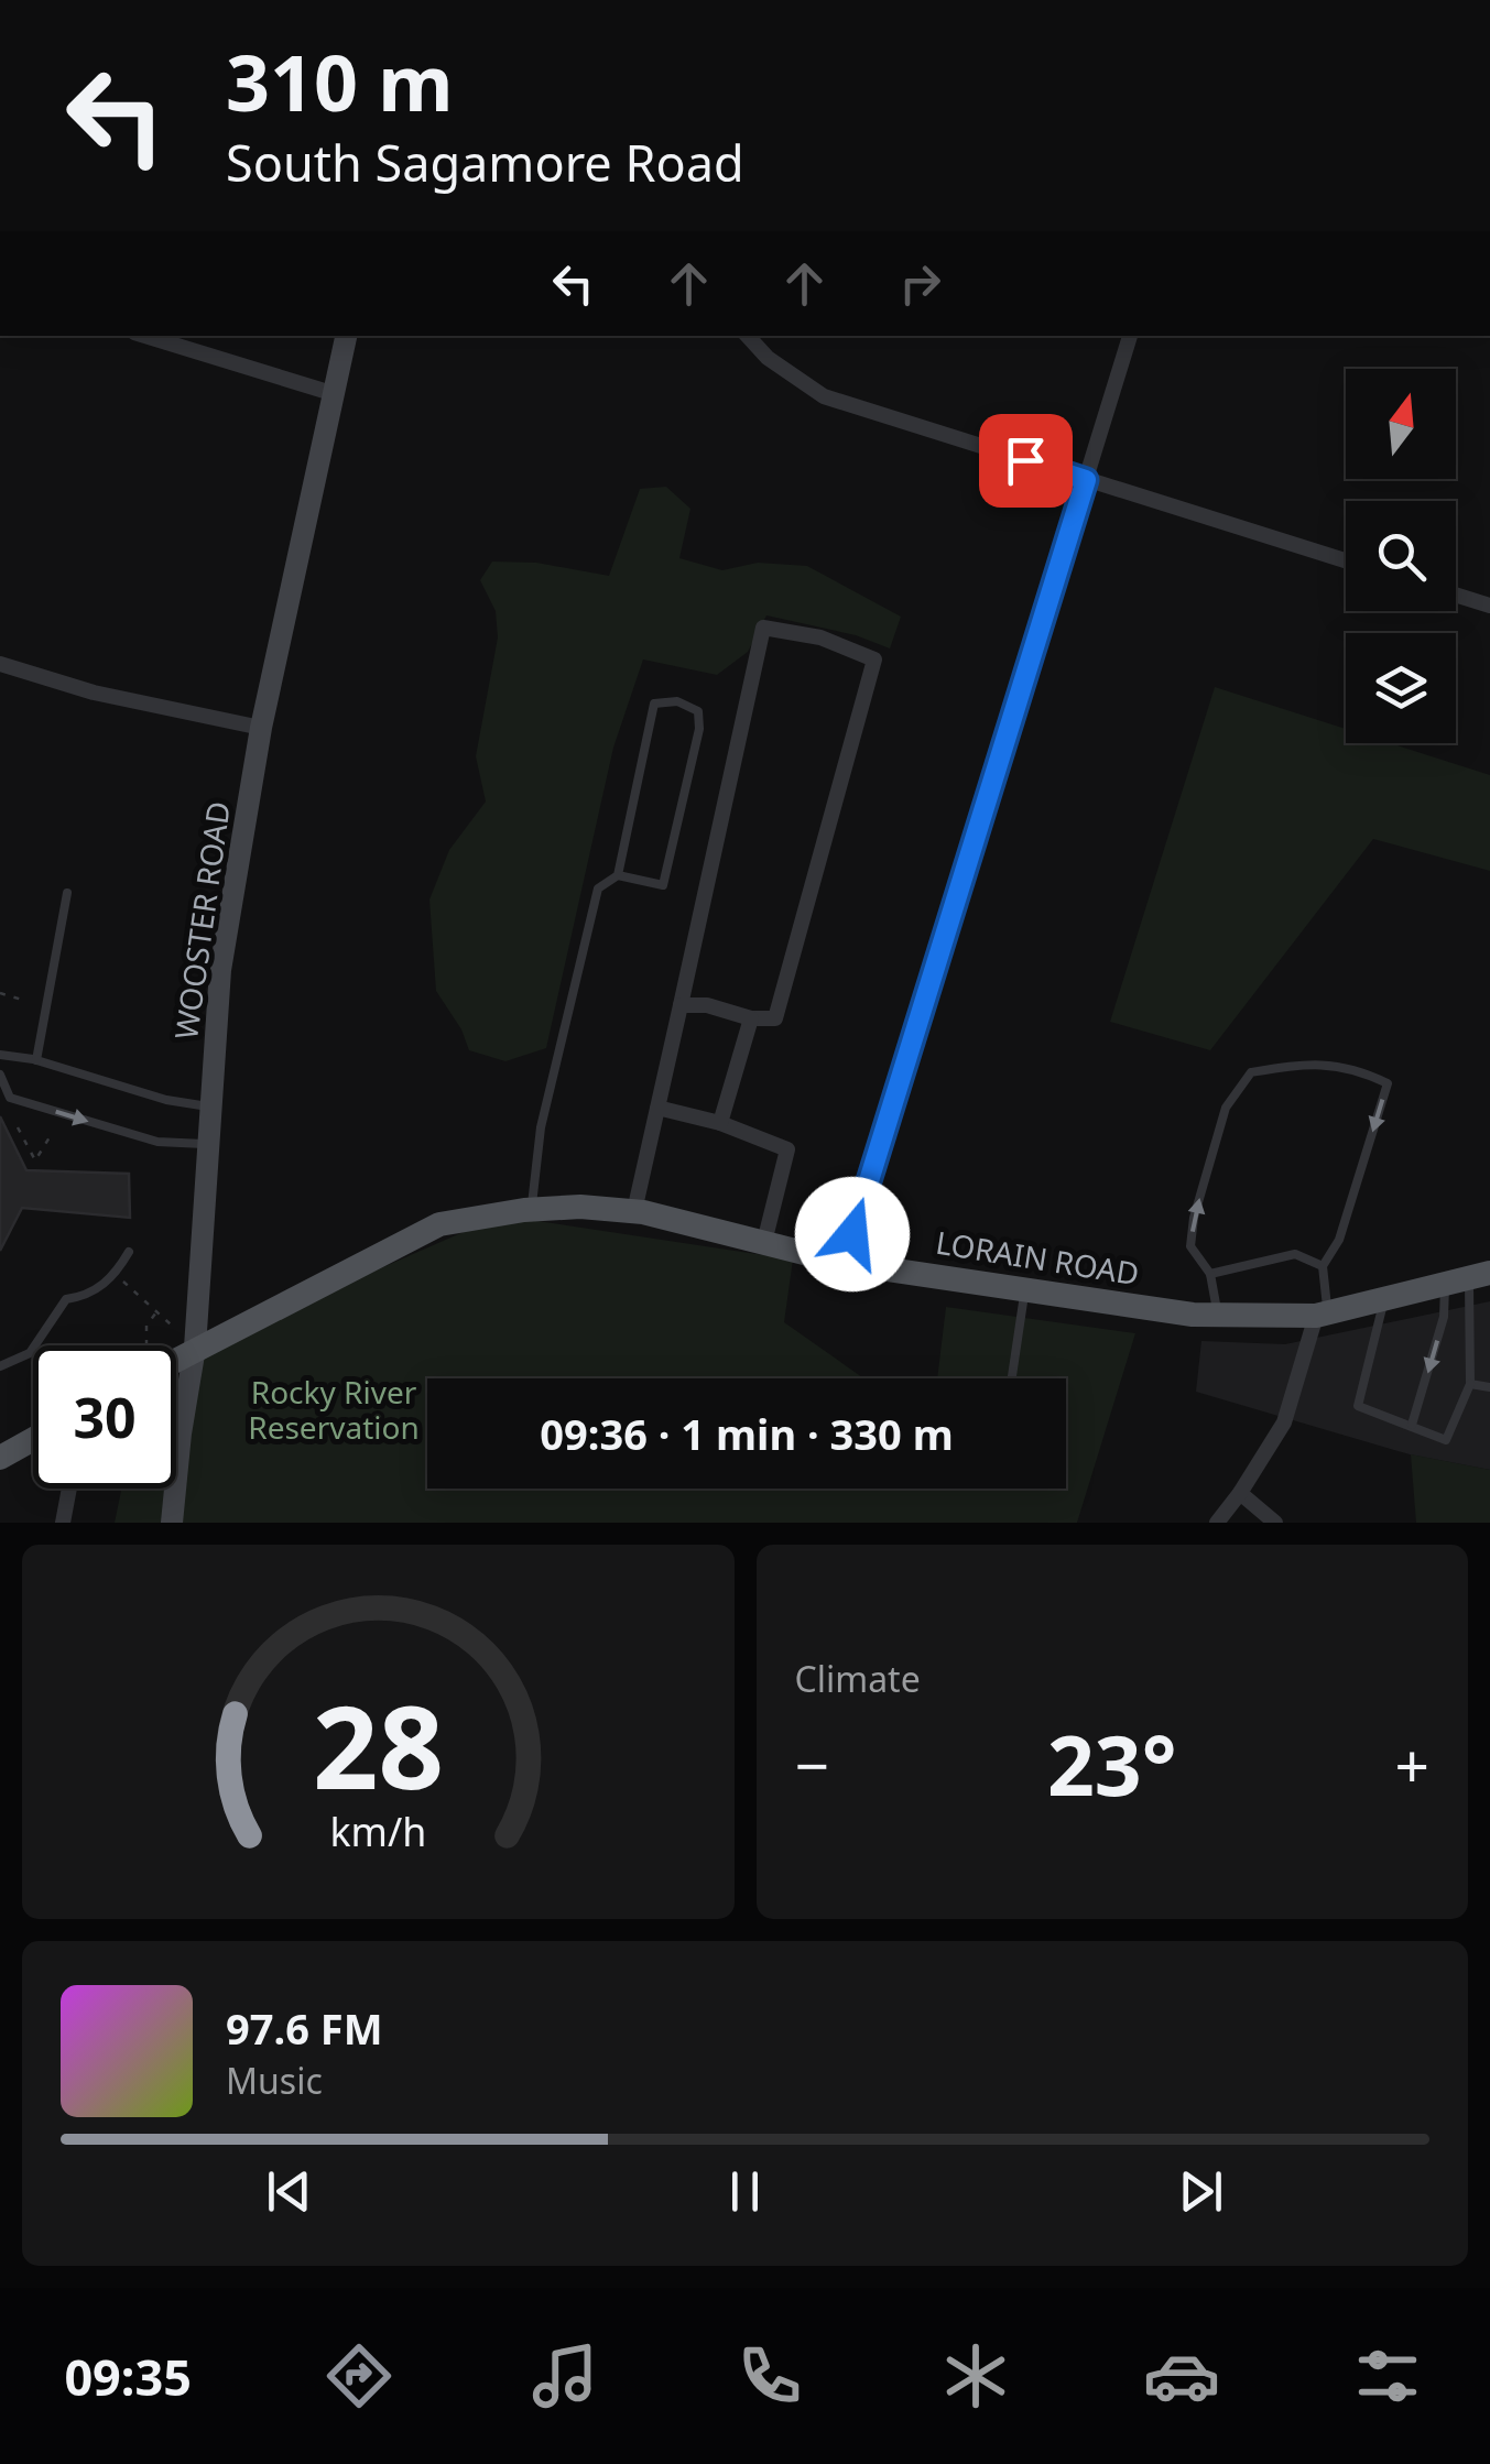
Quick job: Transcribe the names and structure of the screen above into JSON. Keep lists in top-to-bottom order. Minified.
{"streets":{"main road":["WOOSTER ROAD","LORAIN ROAD"]},"crossings":[["WOOSTER ROAD","LORAIN ROAD"]],"parks":["Rocky River Reservation"],"north":"top","page":{"turn":["310 m","South Sagamore Road"],"limit":"30","trip":"09:36 · 1 min · 330 m","tile":"Climate","heat":["−","23°","+"],"song":["97.6 FM","Music"],"tabs":"09:35","gauge":["28","km/h"]}}
